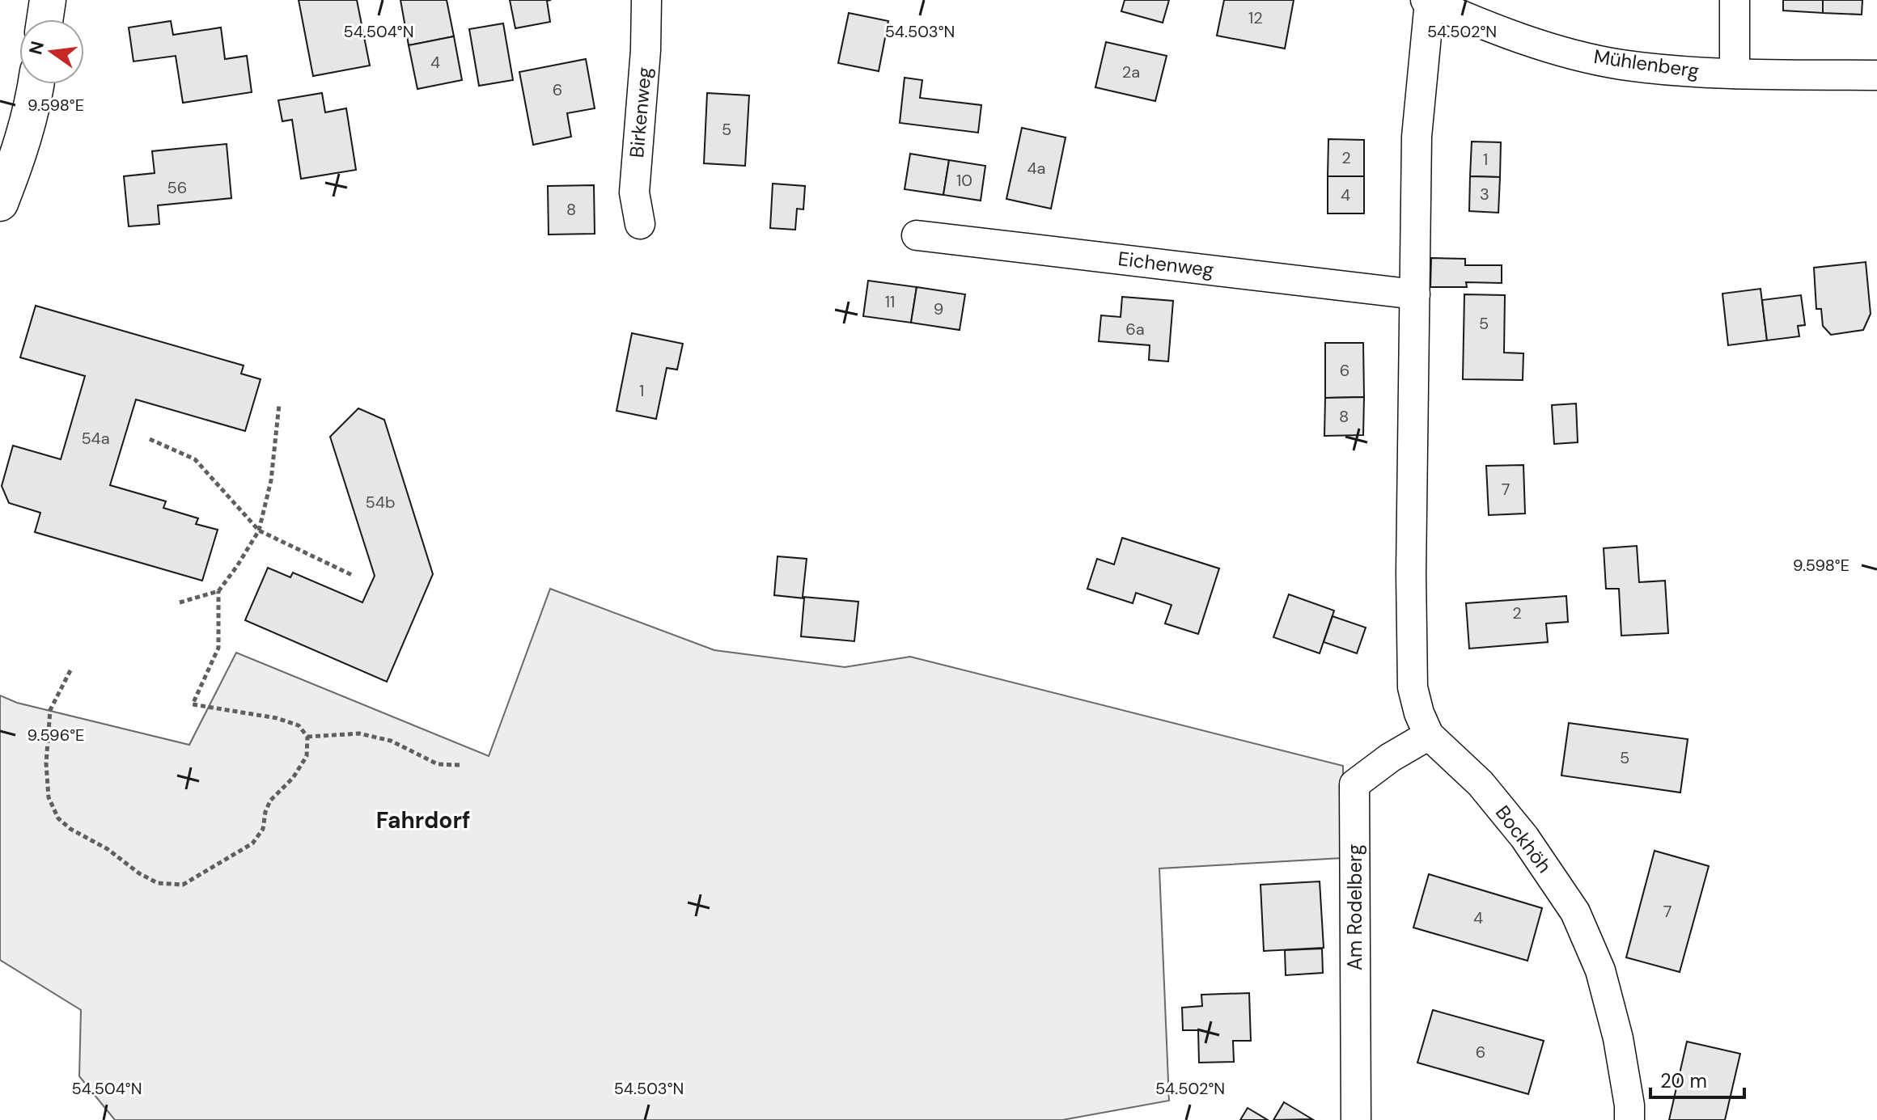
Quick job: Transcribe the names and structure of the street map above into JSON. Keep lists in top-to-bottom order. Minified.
{"streets":{"street":["Mühlenberg","Birkenweg","Eichenweg","Bockhöh","Am Rodelberg"]},"crossings":[["Eichenweg","Bockhöh"],["Bockhöh","Am Rodelberg"]],"districts":["Fahrdorf"],"house_numbers":["12","4","2a","6","5","2","1","4a","10","56","3","4","8","11","9","5","6a","6","1","8","54a","7","54b","2","5","7","4","6"],"scale_bar":"20 m","north":"left","coordinates":["54.504°N","54.503°N","54.502°N","9.598°E","9.596°E"]}
